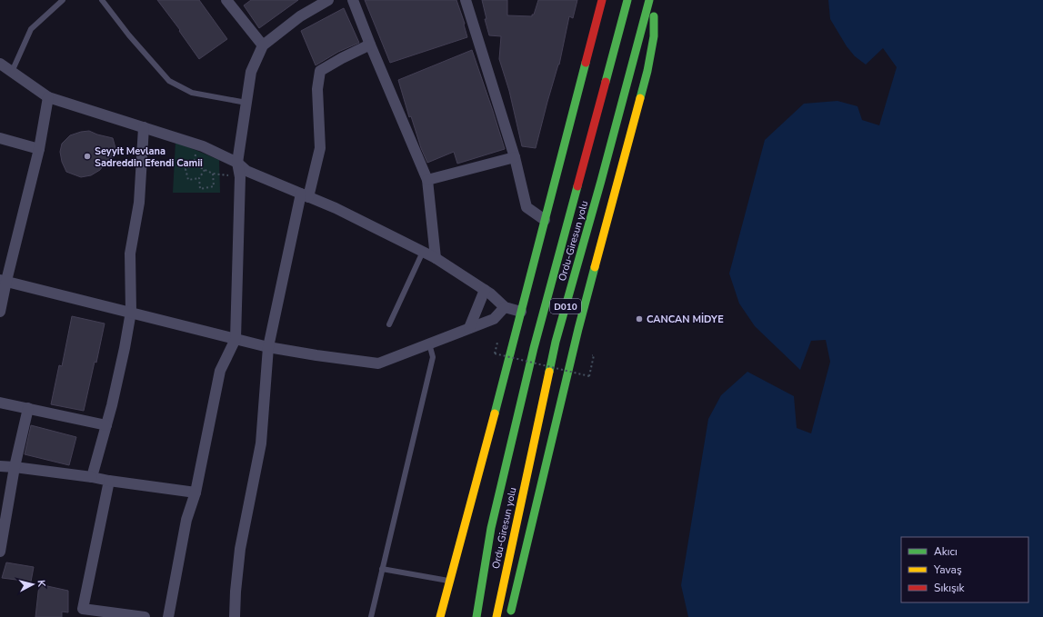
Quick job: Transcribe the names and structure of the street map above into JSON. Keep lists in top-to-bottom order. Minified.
{"streets":{"main road":["Ordu-Giresun yolu","D010"]},"places":["Seyyit Mevlana Sadreddin Efendi Camii","CANCAN MİDYE"],"legend":["Akıcı","Yavaş","Sıkışık"],"north":"right"}
